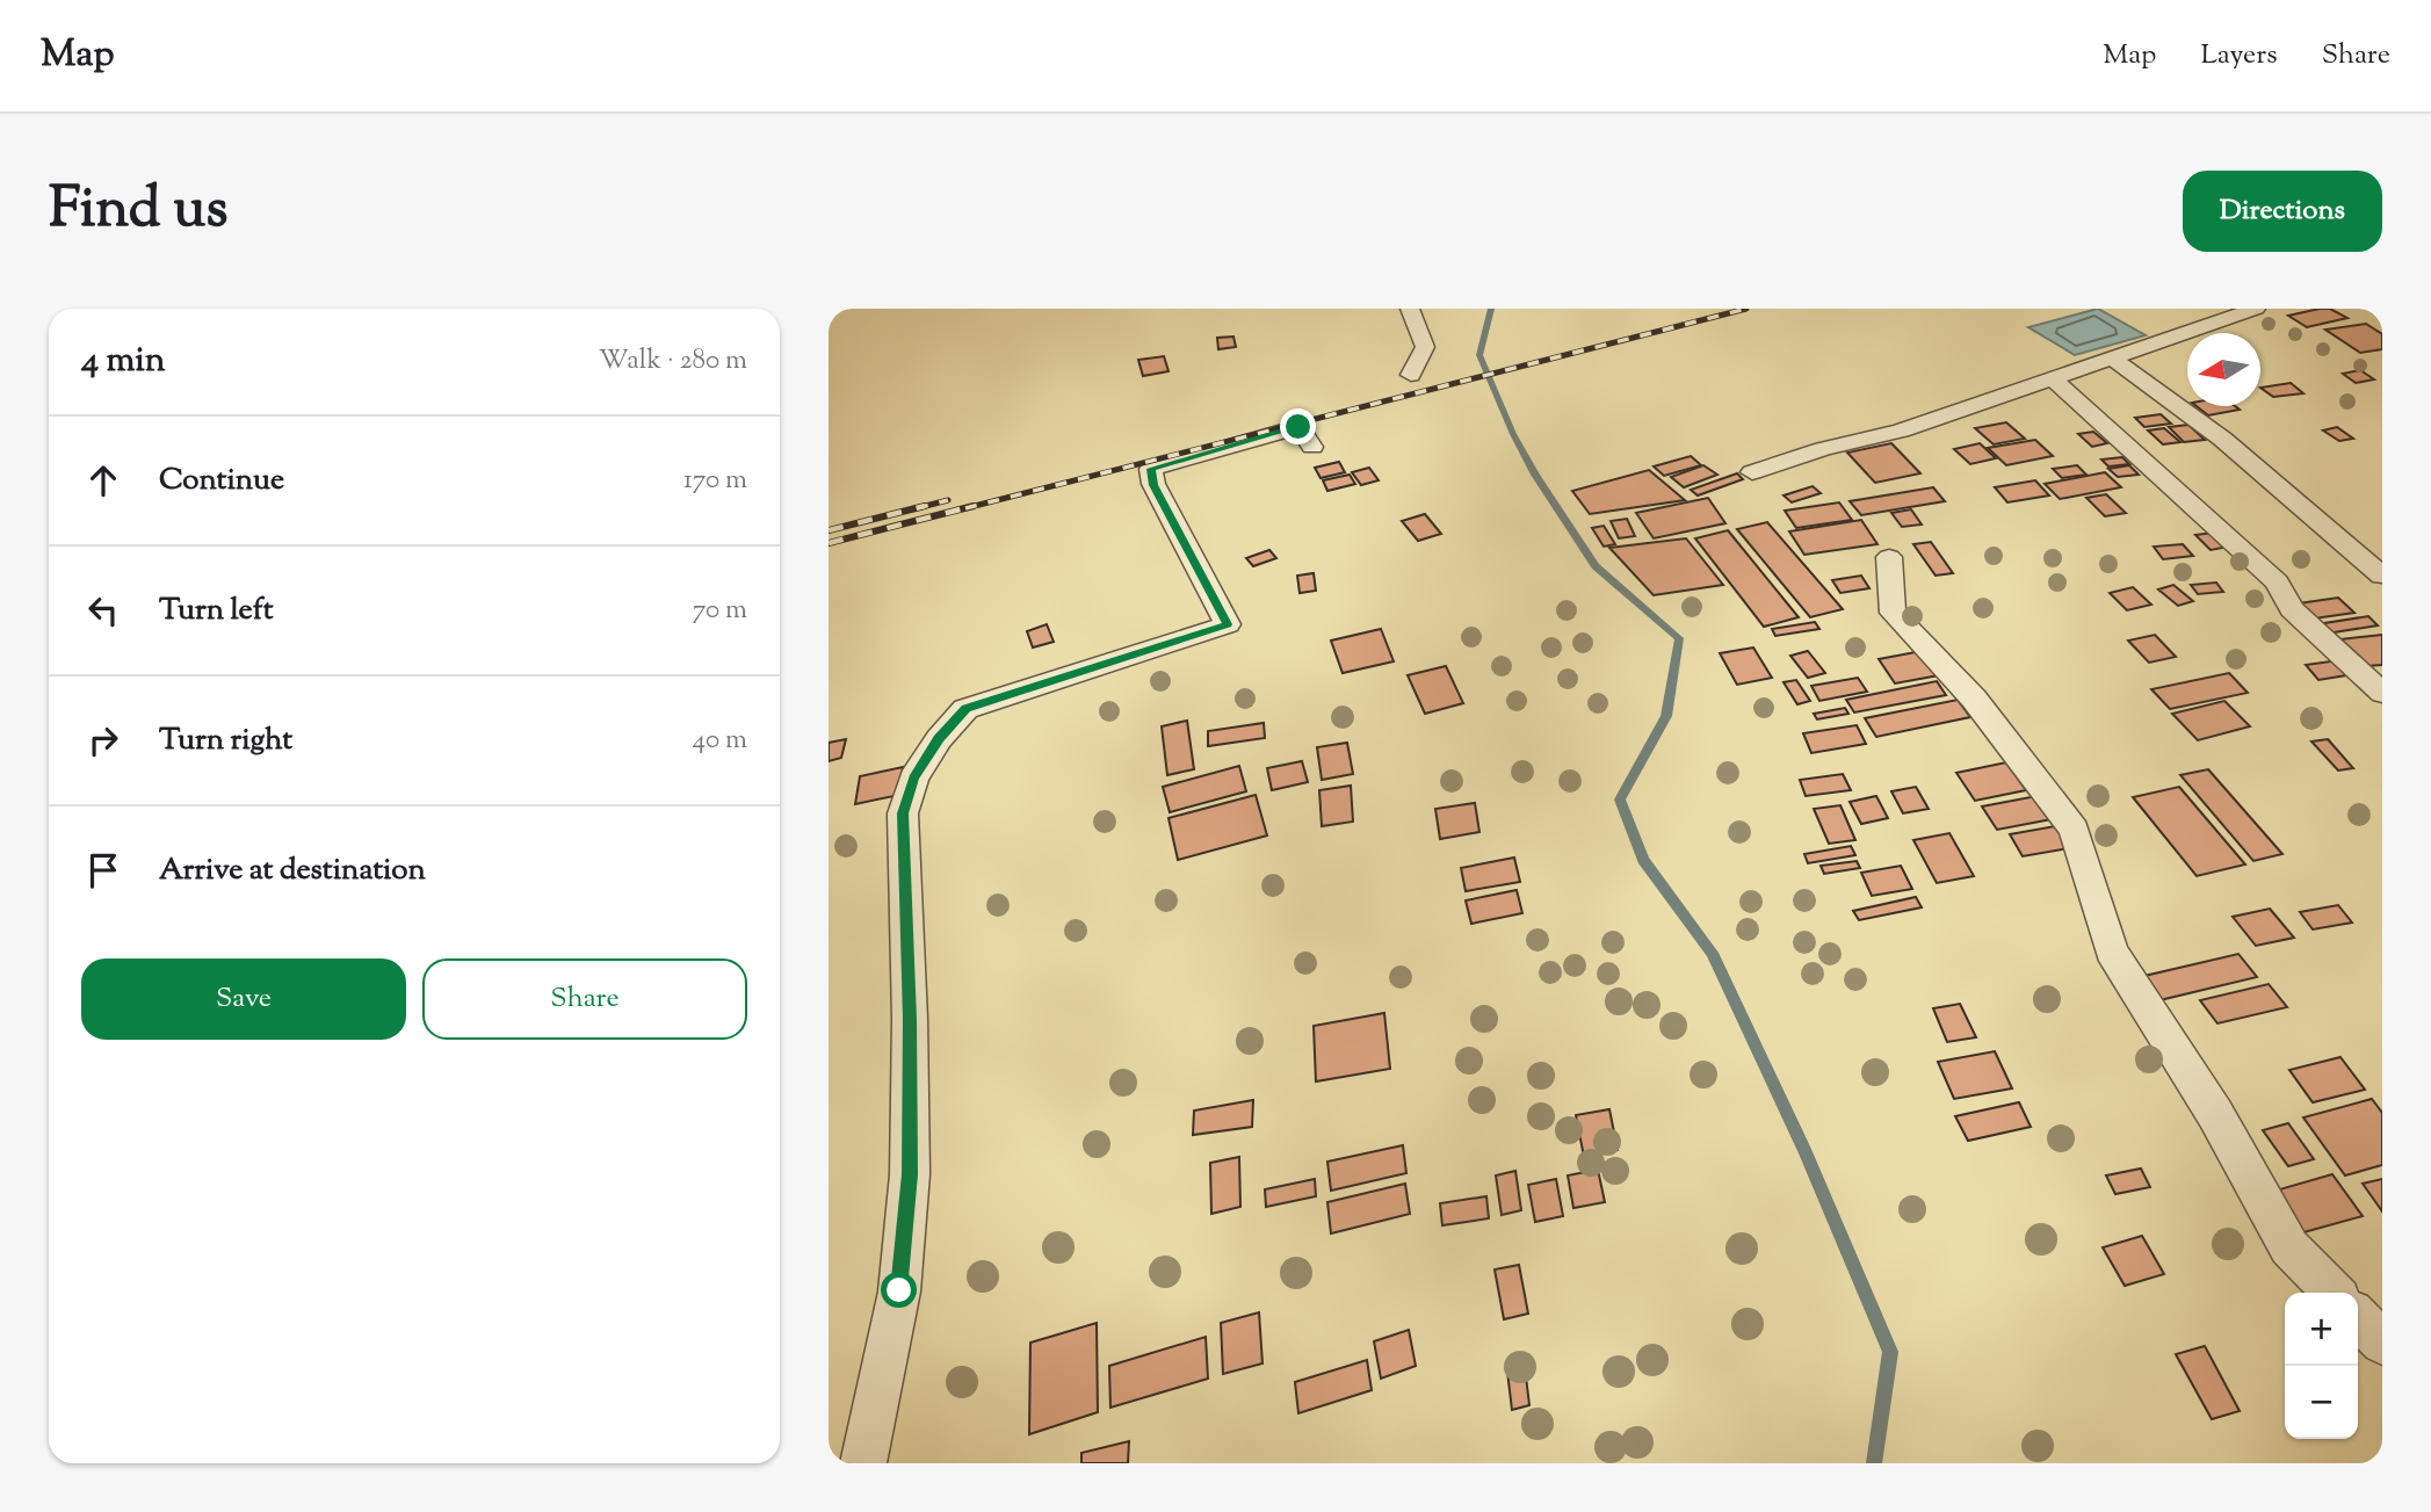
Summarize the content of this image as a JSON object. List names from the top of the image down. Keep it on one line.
{"north":"left","page":{"header":"Map","nav":["Map","Layers","Share"],"title":"Find us","buttons":["Directions",["Save","Share"]],"heading":["4 min","Walk · 280 m"],"list":[["Continue","170 m"],["Turn left","70 m"],["Turn right","40 m"],"Arrive at destination"],"map_buttons":["+","−"]}}
